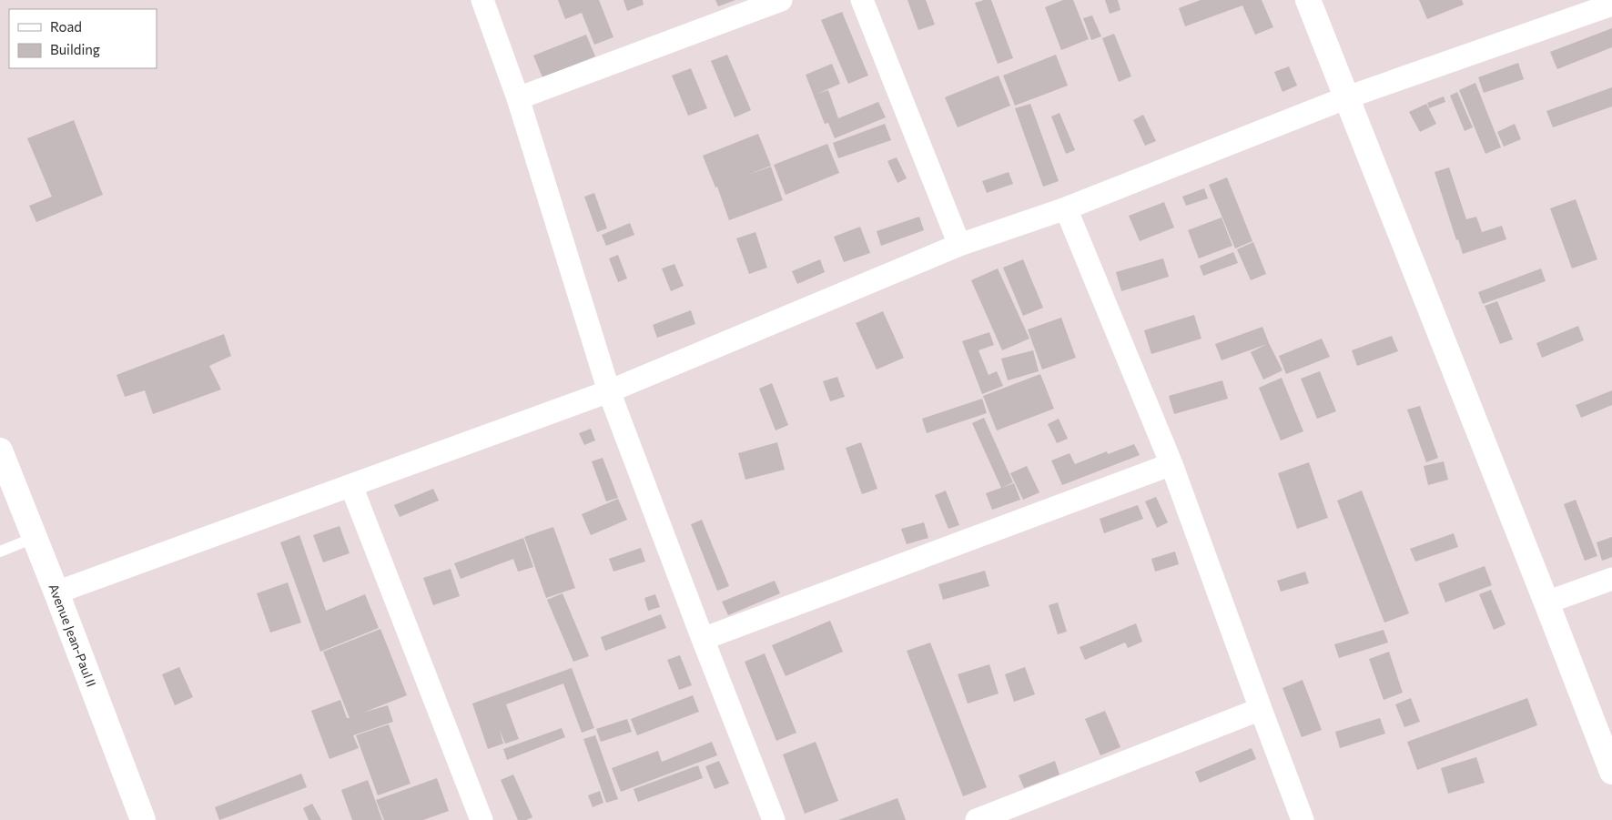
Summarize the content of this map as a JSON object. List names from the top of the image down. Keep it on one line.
{"streets":{"street":["Avenue Jean-Paul II"]},"legend":["Road","Building"]}
